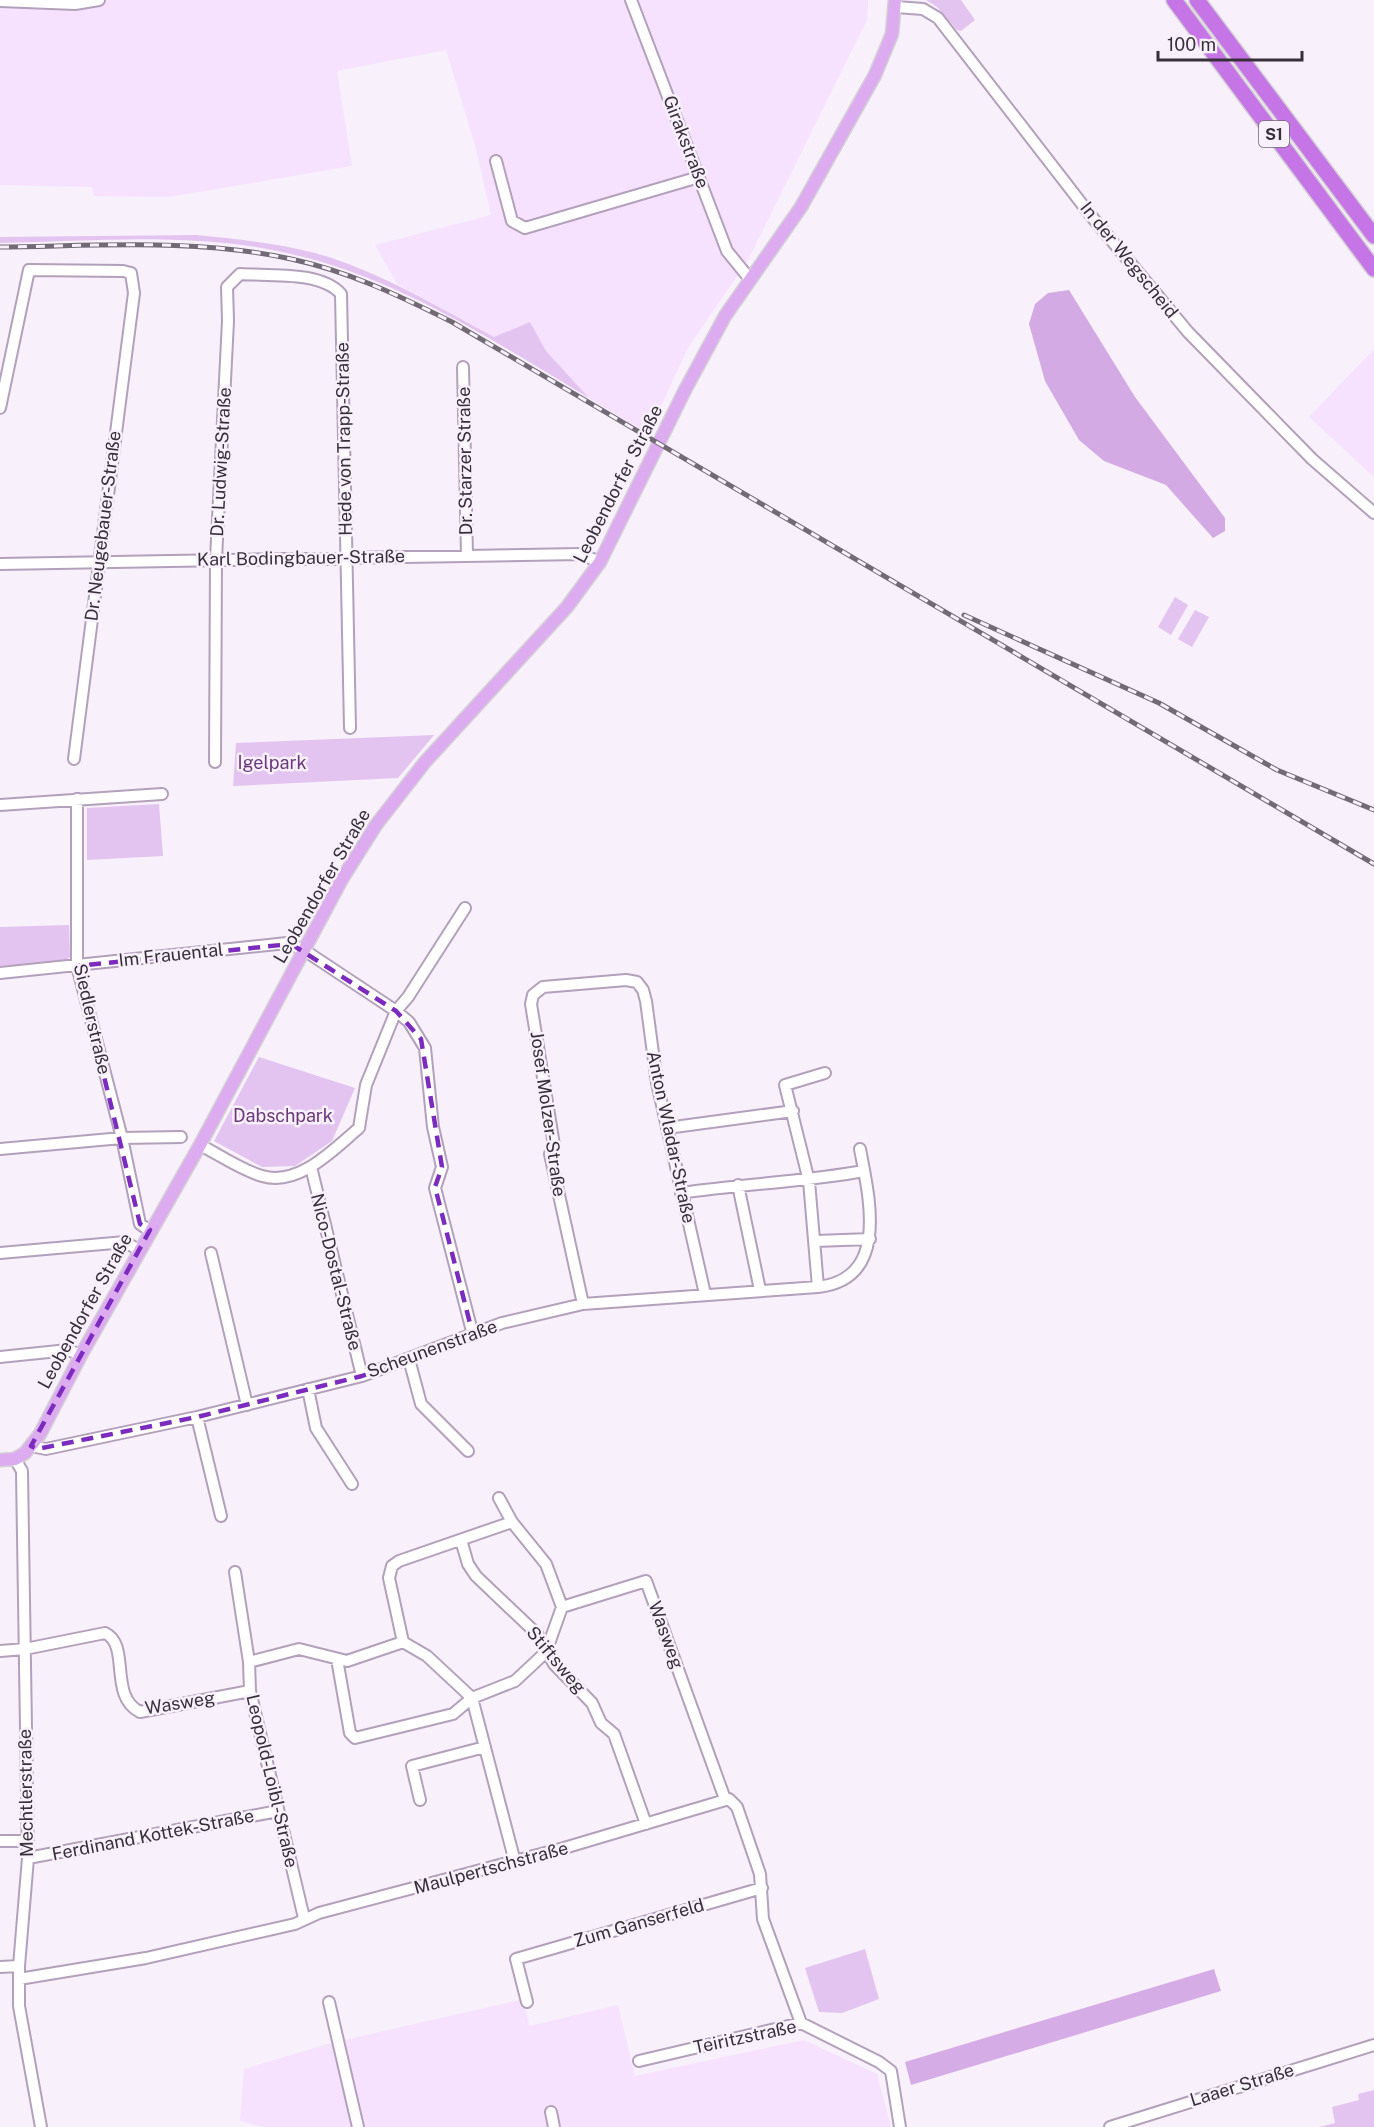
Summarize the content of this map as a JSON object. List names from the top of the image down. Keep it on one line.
{"streets":{"highway":["S1"],"main road":["Leobendorfer Straße"],"street":["Girakstraße","In der Wegscheid","Hede von Trapp-Straße","Dr. Starzer Straße","Dr. Ludwig-Straße","Dr. Neugebauer-Straße","Karl Bodingbauer-Straße","Im Frauental","Siedlerstraße","Josef Molzer-Straße","Anton Wladar-Straße","Nico-Dostal-Straße","Scheunenstraße","Wasweg","Stiftsweg","Leopold-Loibl-Straße","Mechtlerstraße","Ferdinand Kottek-Straße","Maulpertschstraße","Zum Ganserfeld","Teiritzstraße","Laaer Straße"]},"crossings":[["Girakstraße","Leobendorfer Straße"],["In der Wegscheid","Leobendorfer Straße"],["Hede von Trapp-Straße","Dr. Ludwig-Straße"],["Hede von Trapp-Straße","Karl Bodingbauer-Straße"],["Dr. Starzer Straße","Karl Bodingbauer-Straße"],["Dr. Ludwig-Straße","Karl Bodingbauer-Straße"],["Leobendorfer Straße","Karl Bodingbauer-Straße"],["Leobendorfer Straße","Im Frauental"],["Leobendorfer Straße","Siedlerstraße"],["Leobendorfer Straße","Scheunenstraße"],["Leobendorfer Straße","Mechtlerstraße"],["Dr. Neugebauer-Straße","Karl Bodingbauer-Straße"],["Im Frauental","Siedlerstraße"],["Josef Molzer-Straße","Anton Wladar-Straße"],["Josef Molzer-Straße","Scheunenstraße"],["Anton Wladar-Straße","Scheunenstraße"],["Nico-Dostal-Straße","Scheunenstraße"],["Wasweg","Leopold-Loibl-Straße"],["Wasweg","Mechtlerstraße"],["Wasweg","Maulpertschstraße"],["Stiftsweg","Maulpertschstraße"],["Leopold-Loibl-Straße","Ferdinand Kottek-Straße"],["Leopold-Loibl-Straße","Maulpertschstraße"],["Mechtlerstraße","Ferdinand Kottek-Straße"],["Mechtlerstraße","Maulpertschstraße"]],"parks":["Igelpark","Dabschpark"],"scale_bar":"100 m"}
